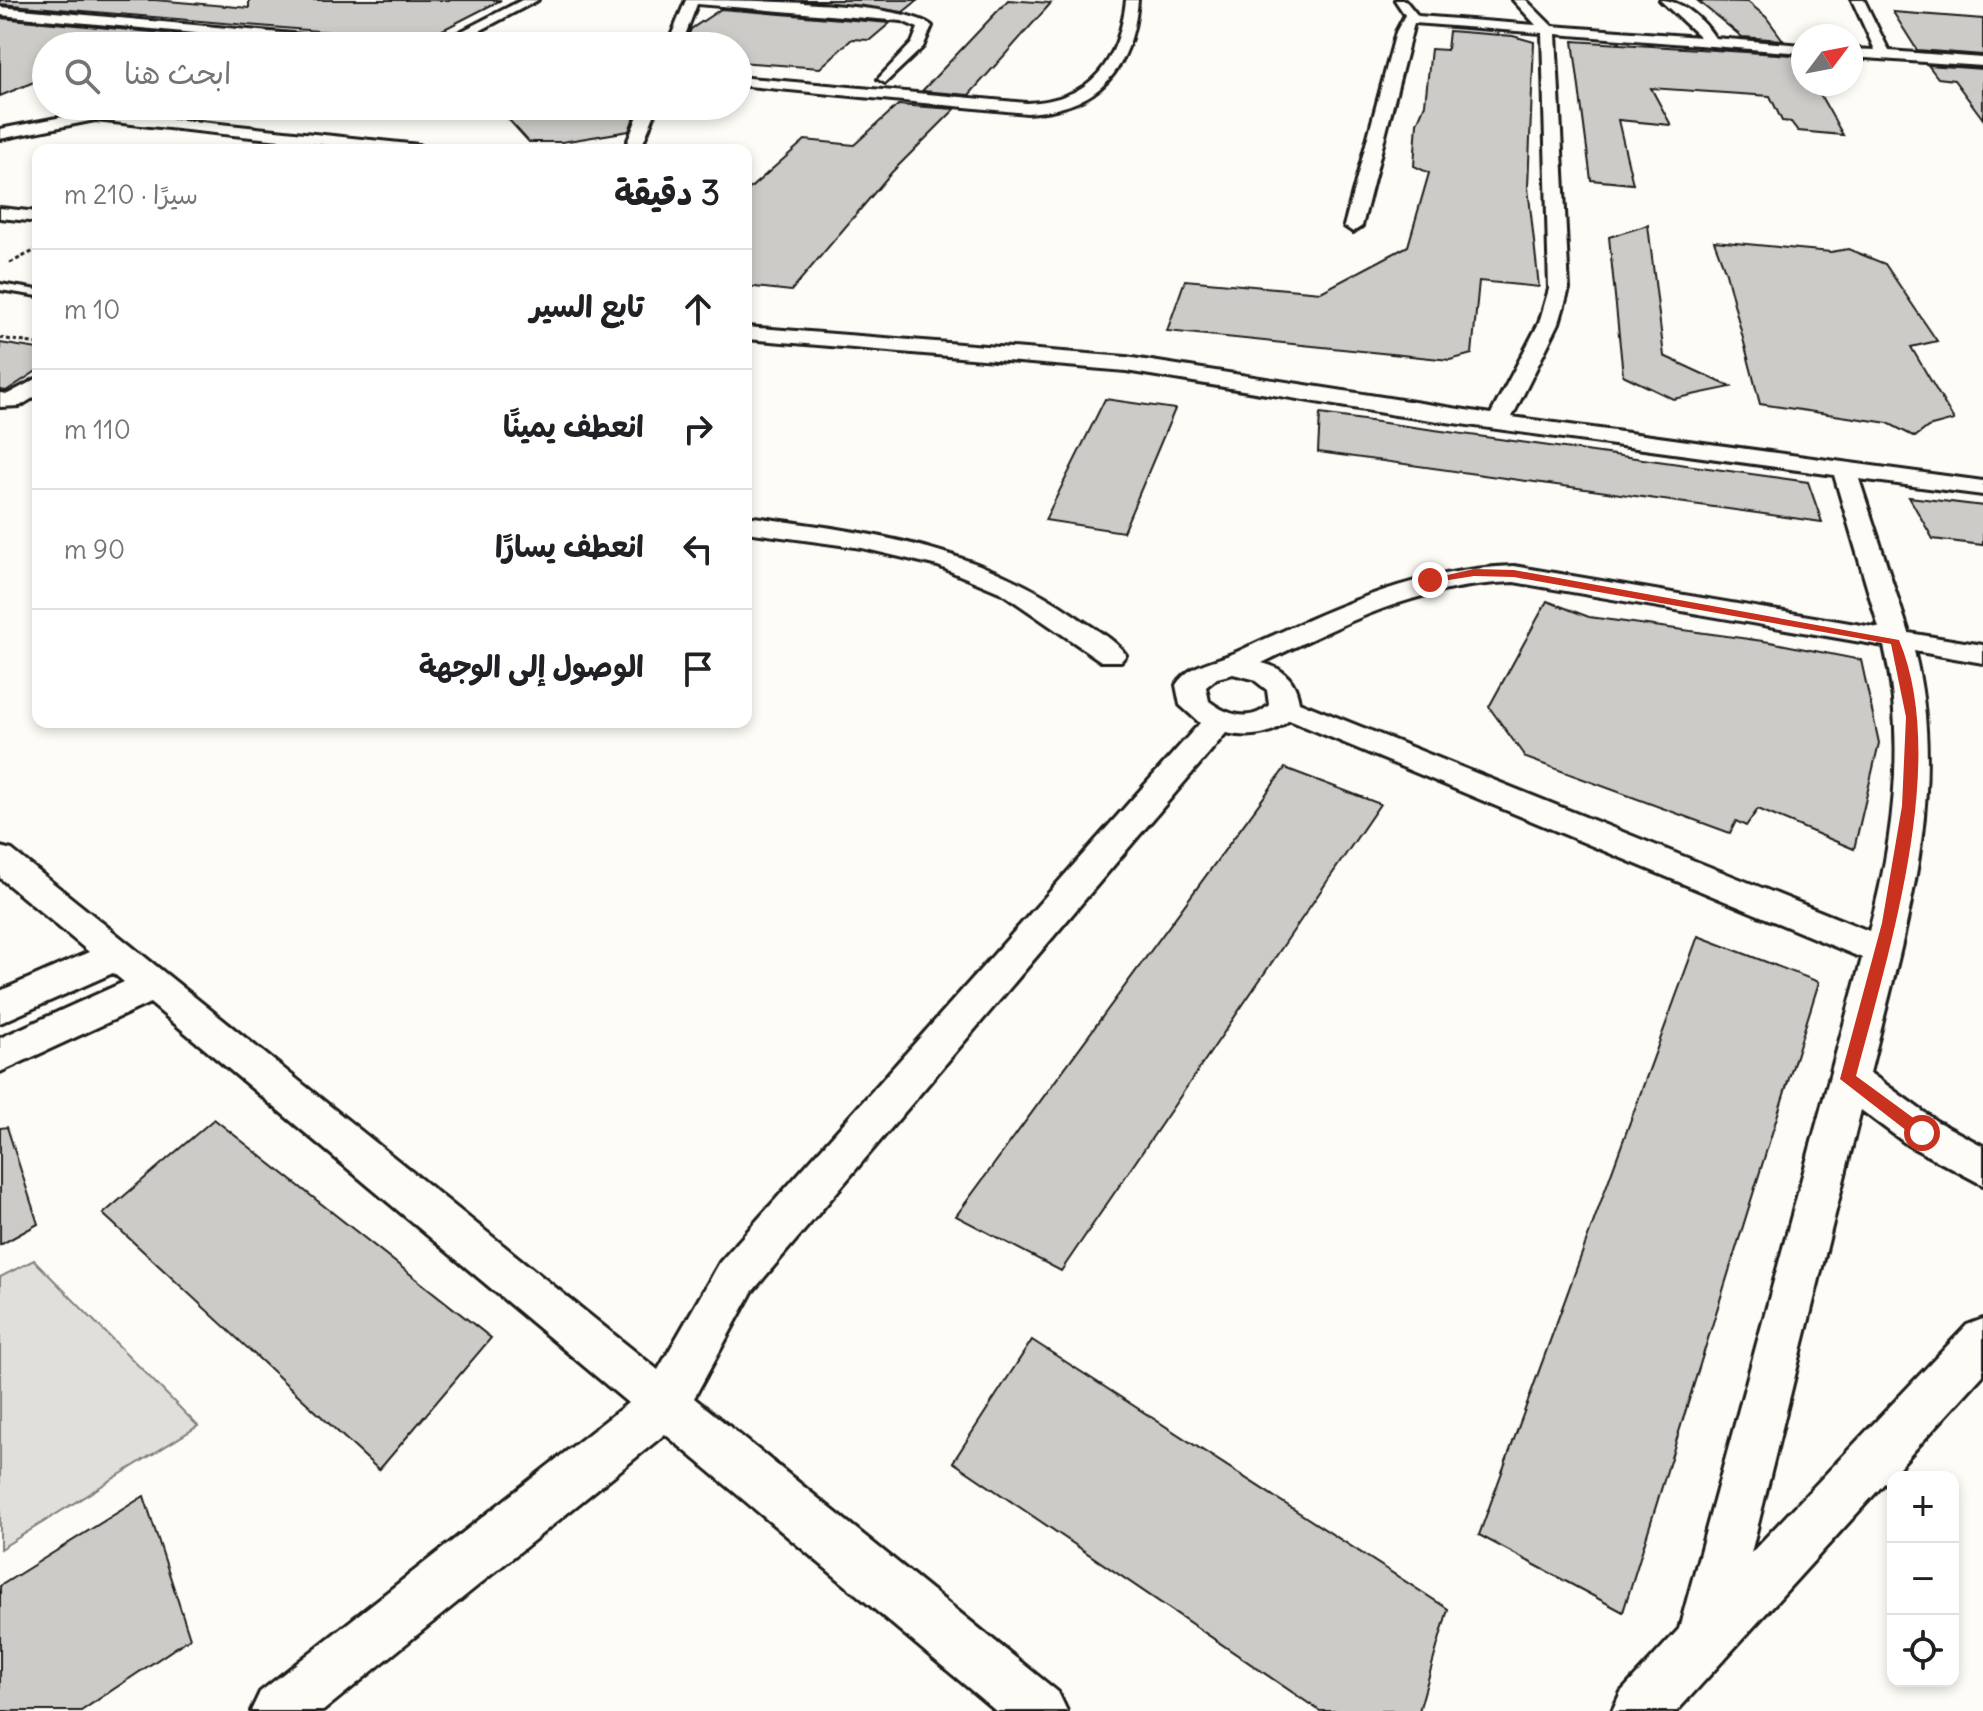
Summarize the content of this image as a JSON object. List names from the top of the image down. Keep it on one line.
{"north":"top right","page":{"search":"ابحث هنا","heading":["3 دقيقة","سيرًا · 210 m"],"list":[["تابع السير","10 m"],["انعطف يمينًا","110 m"],["انعطف يسارًا","90 m"],"الوصول إلى الوجهة"],"map_buttons":["+","−"]}}
